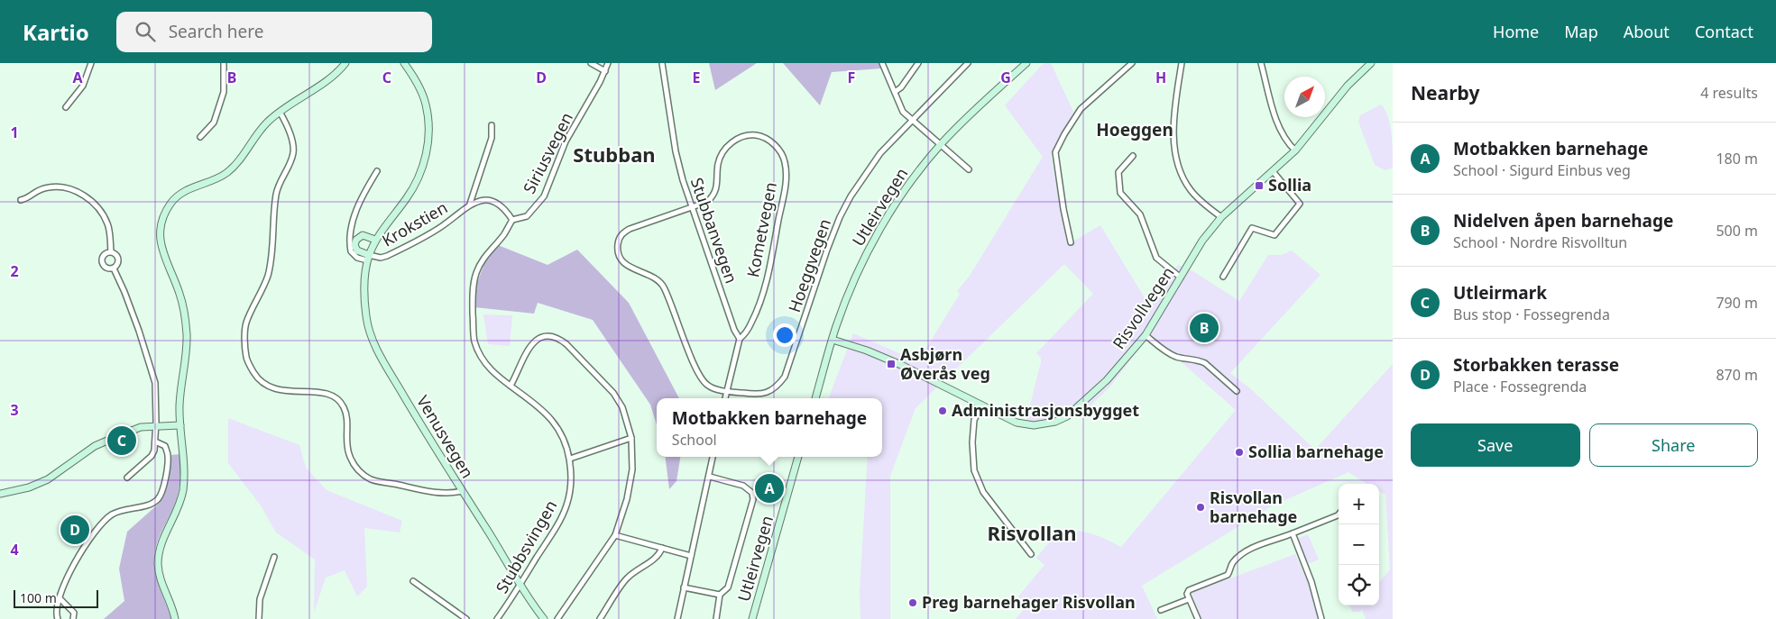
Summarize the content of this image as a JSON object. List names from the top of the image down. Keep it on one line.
{"streets":{"street":["Siriusvegen","Utleirvegen","Krokstien","Kometvegen","Stubbanvegen","Hoeggvegen","Risvollvegen","Venusvegen","Stubbsvingen"]},"crossings":[["Siriusvegen","Krokstien"],["Siriusvegen","Stubbsvingen"],["Utleirvegen","Risvollvegen"],["Krokstien","Venusvegen"],["Krokstien","Stubbsvingen"],["Kometvegen","Stubbanvegen"],["Kometvegen","Hoeggvegen"],["Stubbanvegen","Hoeggvegen"],["Venusvegen","Stubbsvingen"]],"districts":["Hoeggen","Stubban","Risvollan"],"places":{"transit":["Sollia","Asbjørn Øverås veg"],"other":["Administrasjonsbygget","Sollia barnehage","Risvollan barnehage","Preg barnehager Risvollan"]},"scale_bar":"100 m","north":"top right","page":{"header":"Kartio","search":"Search here","nav":["Home","Map","About","Contact"],"heading":["Nearby","4 results"],"list":[{"mark":"A","name":"Motbakken barnehage","note":"School · Sigurd Einbus veg","value":"180 m"},{"mark":"B","name":"Nidelven åpen barnehage","note":"School · Nordre Risvolltun","value":"500 m"},{"mark":"C","name":"Utleirmark","note":"Bus stop · Fossegrenda","value":"790 m"},{"mark":"D","name":"Storbakken terasse","note":"Place · Fossegrenda","value":"870 m"}],"pins":["B","C","A","D"],"popup":["Motbakken barnehage","School"],"buttons":["Save","Share"],"map_buttons":["+","−"],"scale":"100 m"},"grid":{"columns":["A","B","C","D","E","F","G","H"],"rows":["1","2","3","4"]}}
